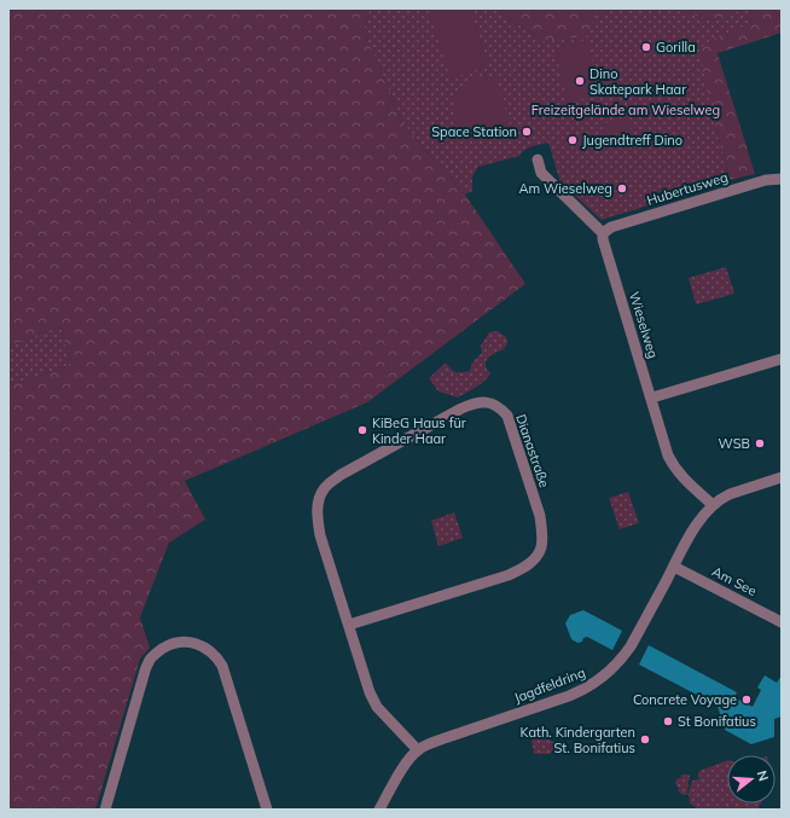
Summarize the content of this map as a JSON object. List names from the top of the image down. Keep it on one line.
{"streets":{"street":["Hubertusweg","Wieselweg","Dianastraße","Am See","Jagdfeldring"]},"crossings":[["Hubertusweg","Wieselweg"],["Wieselweg","Jagdfeldring"],["Dianastraße","Jagdfeldring"],["Am See","Jagdfeldring"]],"parks":["Freizeitgelände am Wieselweg"],"places":["Gorilla","Dino Skatepark Haar","Space Station","Jugendtreff Dino","Am Wieselweg","KiBeG Haus für Kinder Haar","WSB","Concrete Voyage","St Bonifatius","Kath. Kindergarten St. Bonifatius"],"north":"right"}
